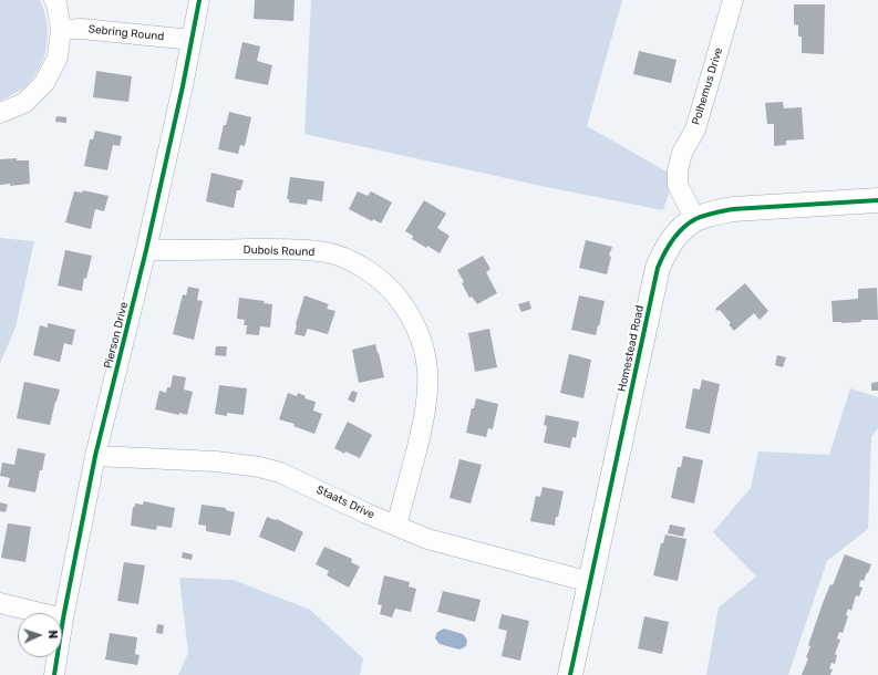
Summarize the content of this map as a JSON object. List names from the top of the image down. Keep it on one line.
{"streets":{"street":["Sebring Round","Polhemus Drive","Dubois Round","Pierson Drive","Homestead Road","Staats Drive"]},"crossings":[["Sebring Round","Pierson Drive"],["Polhemus Drive","Homestead Road"],["Dubois Round","Pierson Drive"],["Dubois Round","Staats Drive"],["Pierson Drive","Staats Drive"],["Homestead Road","Staats Drive"]],"north":"right"}
